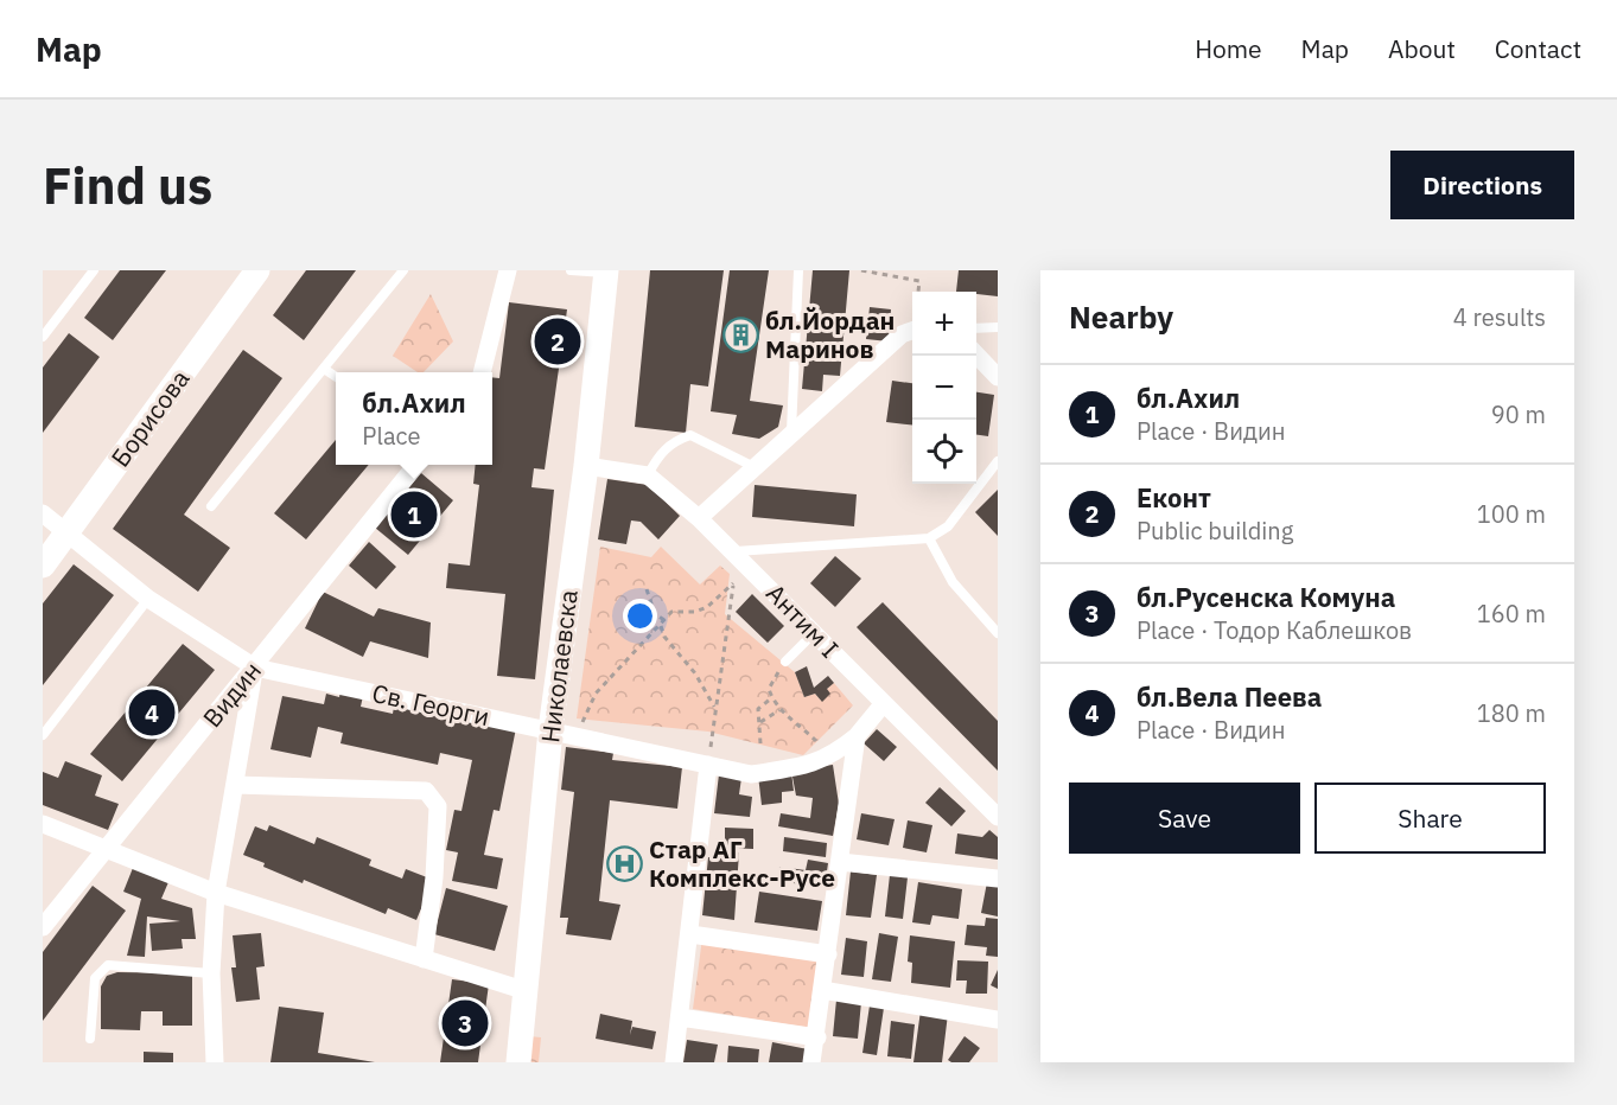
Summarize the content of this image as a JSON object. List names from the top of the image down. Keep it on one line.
{"streets":{"main road":["Борисова","Николаевска"],"street":["Антим I","Видин","Св. Георги"]},"crossings":[["Борисова","Св. Георги"],["Антим I","Св. Георги"],["Николаевска","Св. Георги"],["Видин","Св. Георги"]],"places":{"building":["бл.Йордан Маринов"],"hospital":["Стар АГ Комплекс-Русе"]},"page":{"header":"Map","nav":["Home","Map","About","Contact"],"buttons":["Directions",["Save","Share"]],"title":"Find us","heading":["Nearby","4 results"],"map_buttons":["+","−"],"pins":["2","1","4","3"],"list":[{"mark":"1","name":"бл.Ахил","note":"Place · Видин","value":"90 m"},{"mark":"2","name":"Еконт","note":"Public building","value":"100 m"},{"mark":"3","name":"бл.Русенска Комуна","note":"Place · Тодор Каблешков","value":"160 m"},{"mark":"4","name":"бл.Вела Пеева","note":"Place · Видин","value":"180 m"}],"popup":["бл.Ахил","Place"]}}
